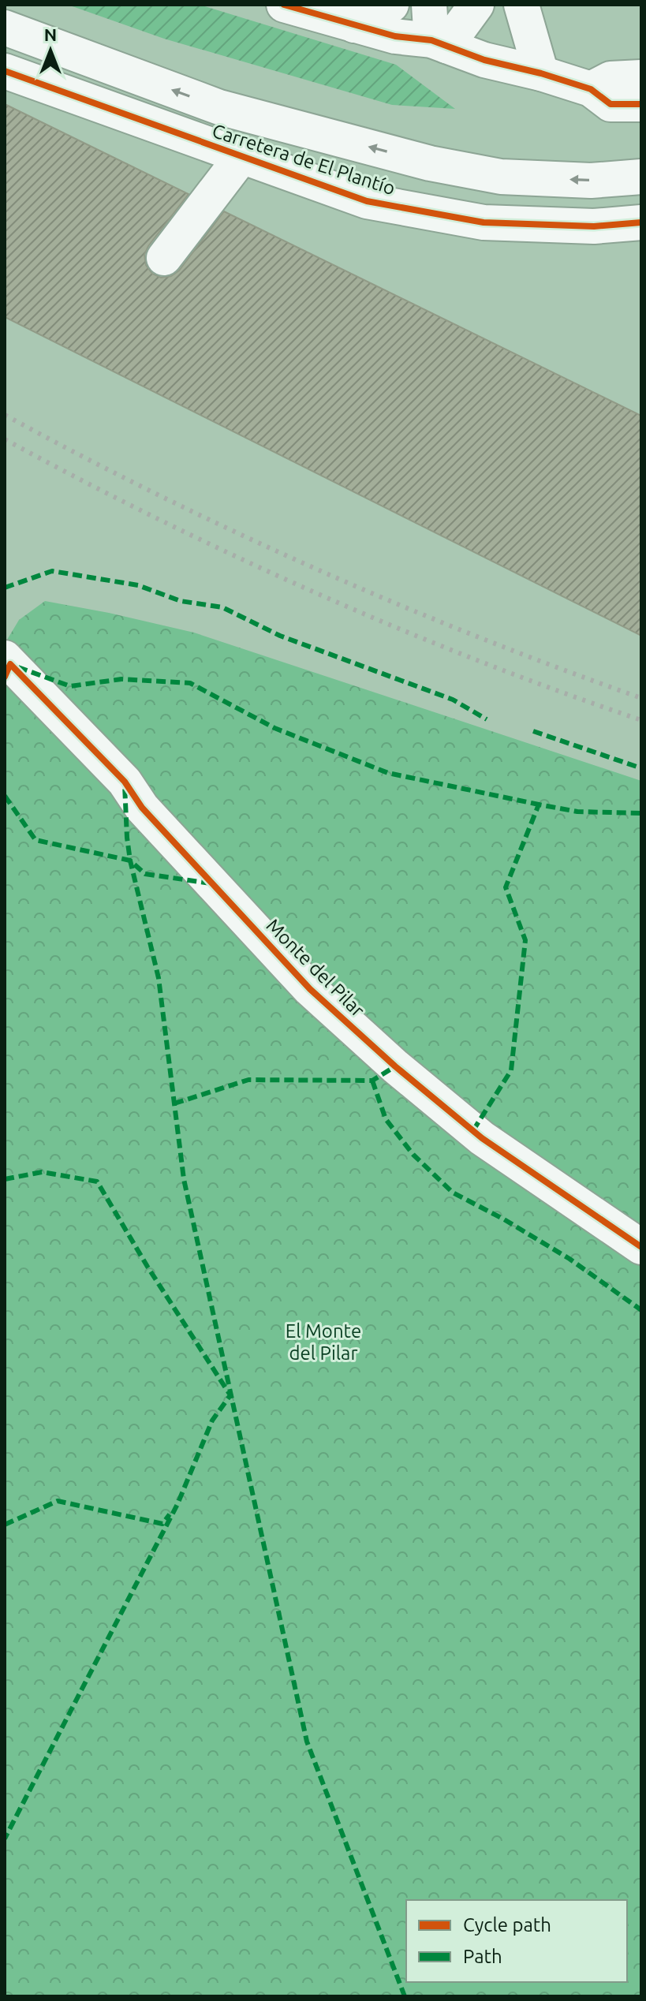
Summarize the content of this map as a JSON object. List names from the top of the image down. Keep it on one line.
{"streets":{"street":["Carretera de El Plantío","Monte del Pilar"]},"parks":["El Monte del Pilar"],"legend":["Cycle path","Path"],"north":"top"}
